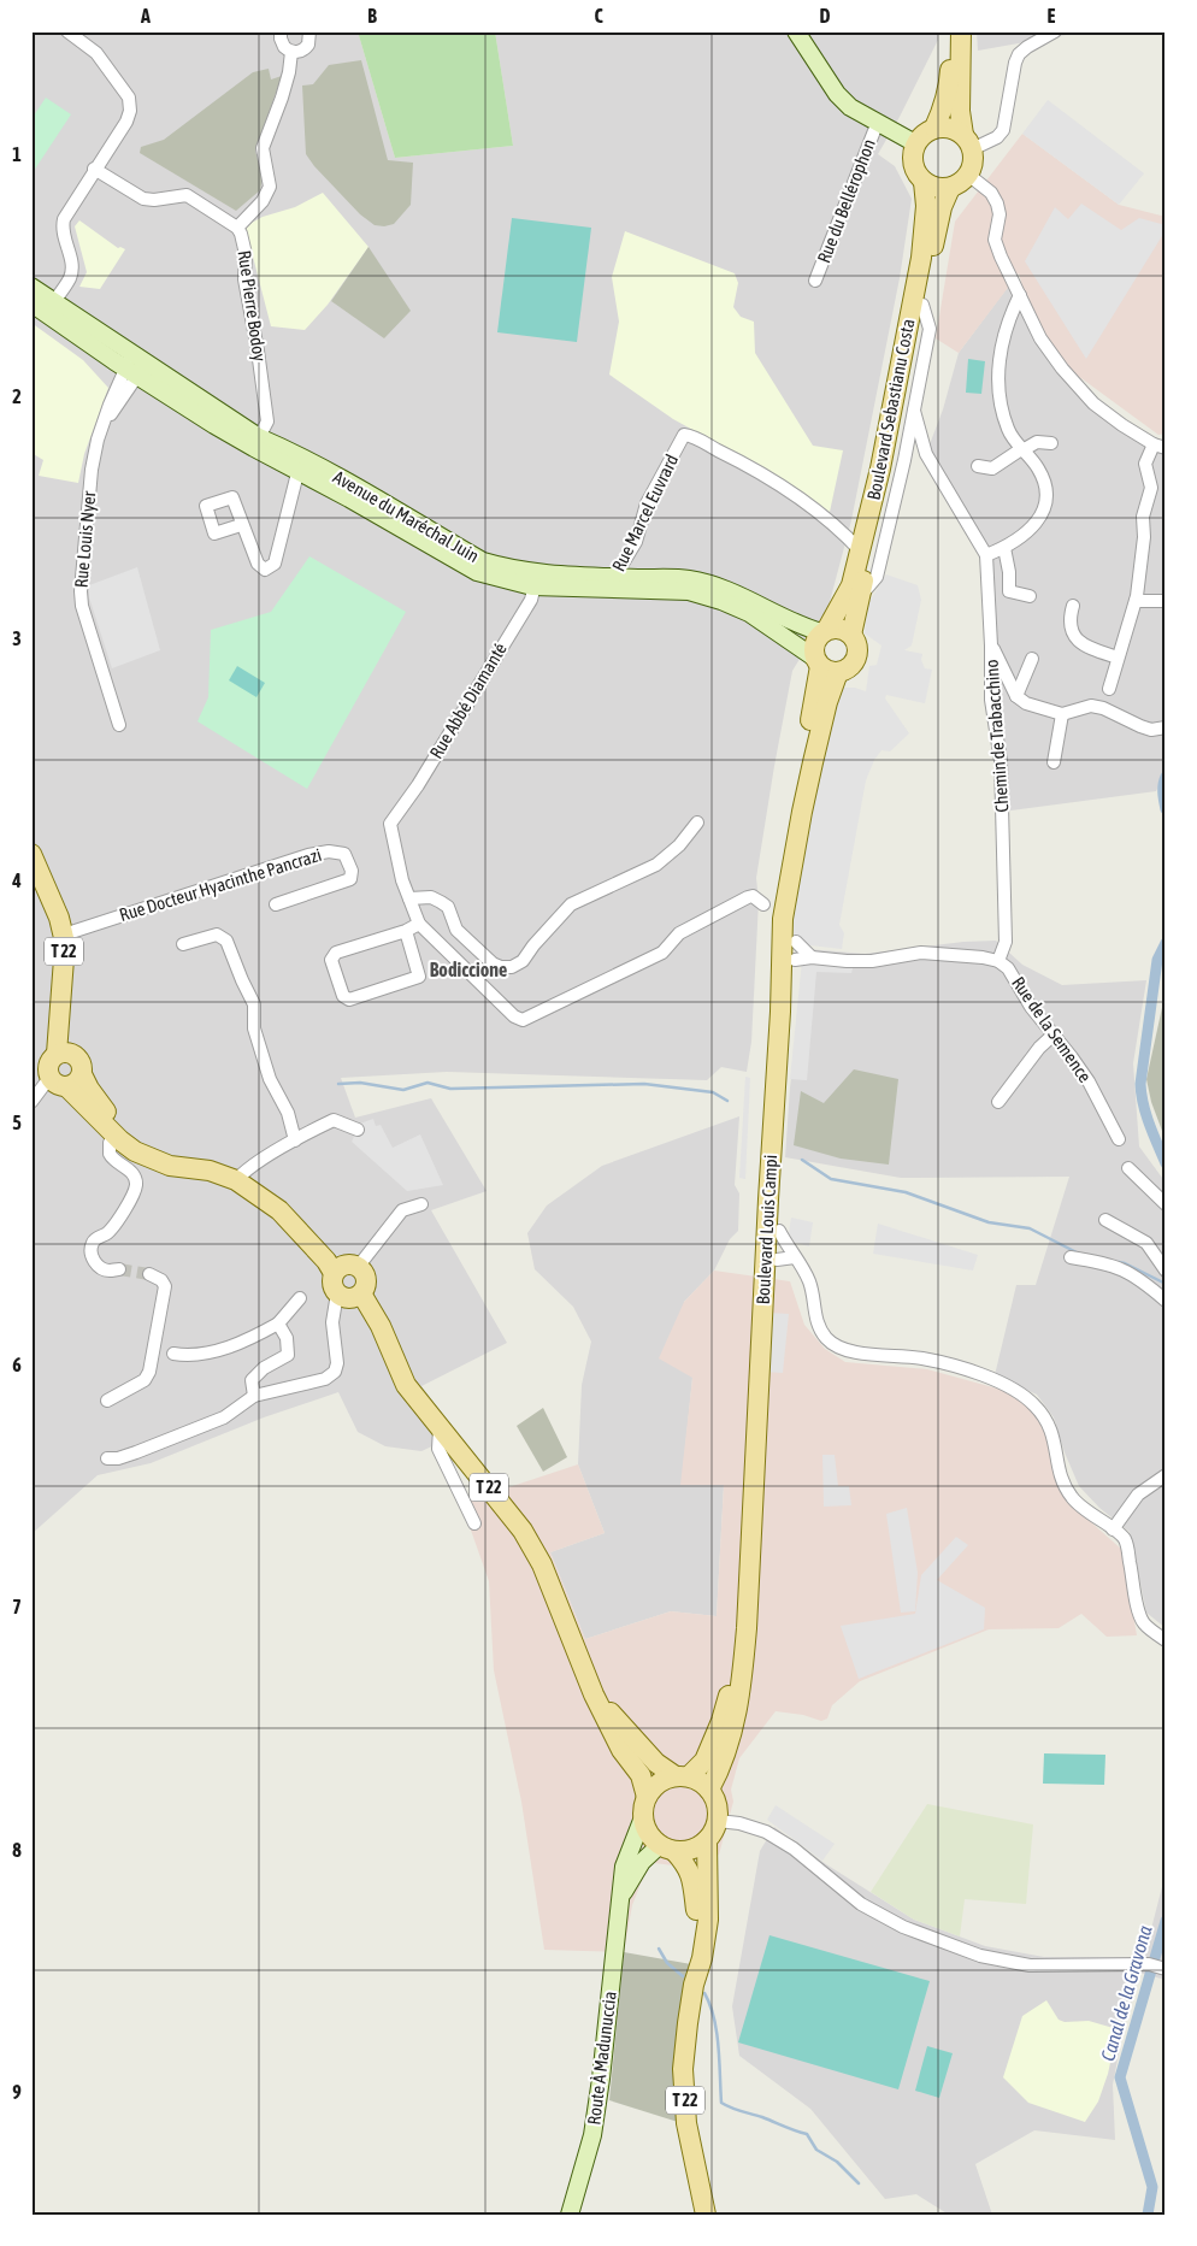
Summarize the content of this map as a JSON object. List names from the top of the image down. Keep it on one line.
{"streets":{"main road":["Boulevard Sebastianu Costa","Avenue du Maréchal Juin","T 22","Boulevard Louis Campi","Route À Madunuccia"],"street":["Rue du Bellérophon","Rue Pierre Bodoy","Rue Marcel Euvrard","Rue Louis Nyer","Rue Abbé Diamanté","Chemin de Trabacchino","Rue Docteur Hyacinthe Pancrazi","Rue de la Semence"]},"crossings":[["Rue Pierre Bodoy","Avenue du Maréchal Juin"],["Boulevard Sebastianu Costa","Rue Marcel Euvrard"],["Boulevard Sebastianu Costa","Avenue du Maréchal Juin"],["Boulevard Sebastianu Costa","Boulevard Louis Campi"],["Rue Marcel Euvrard","Avenue du Maréchal Juin"],["Avenue du Maréchal Juin","Rue Louis Nyer"],["Avenue du Maréchal Juin","Rue Abbé Diamanté"],["Avenue du Maréchal Juin","Boulevard Louis Campi"],["Chemin de Trabacchino","Rue de la Semence"],["Rue Docteur Hyacinthe Pancrazi","T 22"],["T 22","Boulevard Louis Campi"],["T 22","Route À Madunuccia"],["Boulevard Louis Campi","Route À Madunuccia"]],"districts":["Bodiccione"],"water":["Canal de la Gravona"],"grid":{"columns":["A","B","C","D","E"],"rows":["1","2","3","4","5","6","7","8","9"]}}
